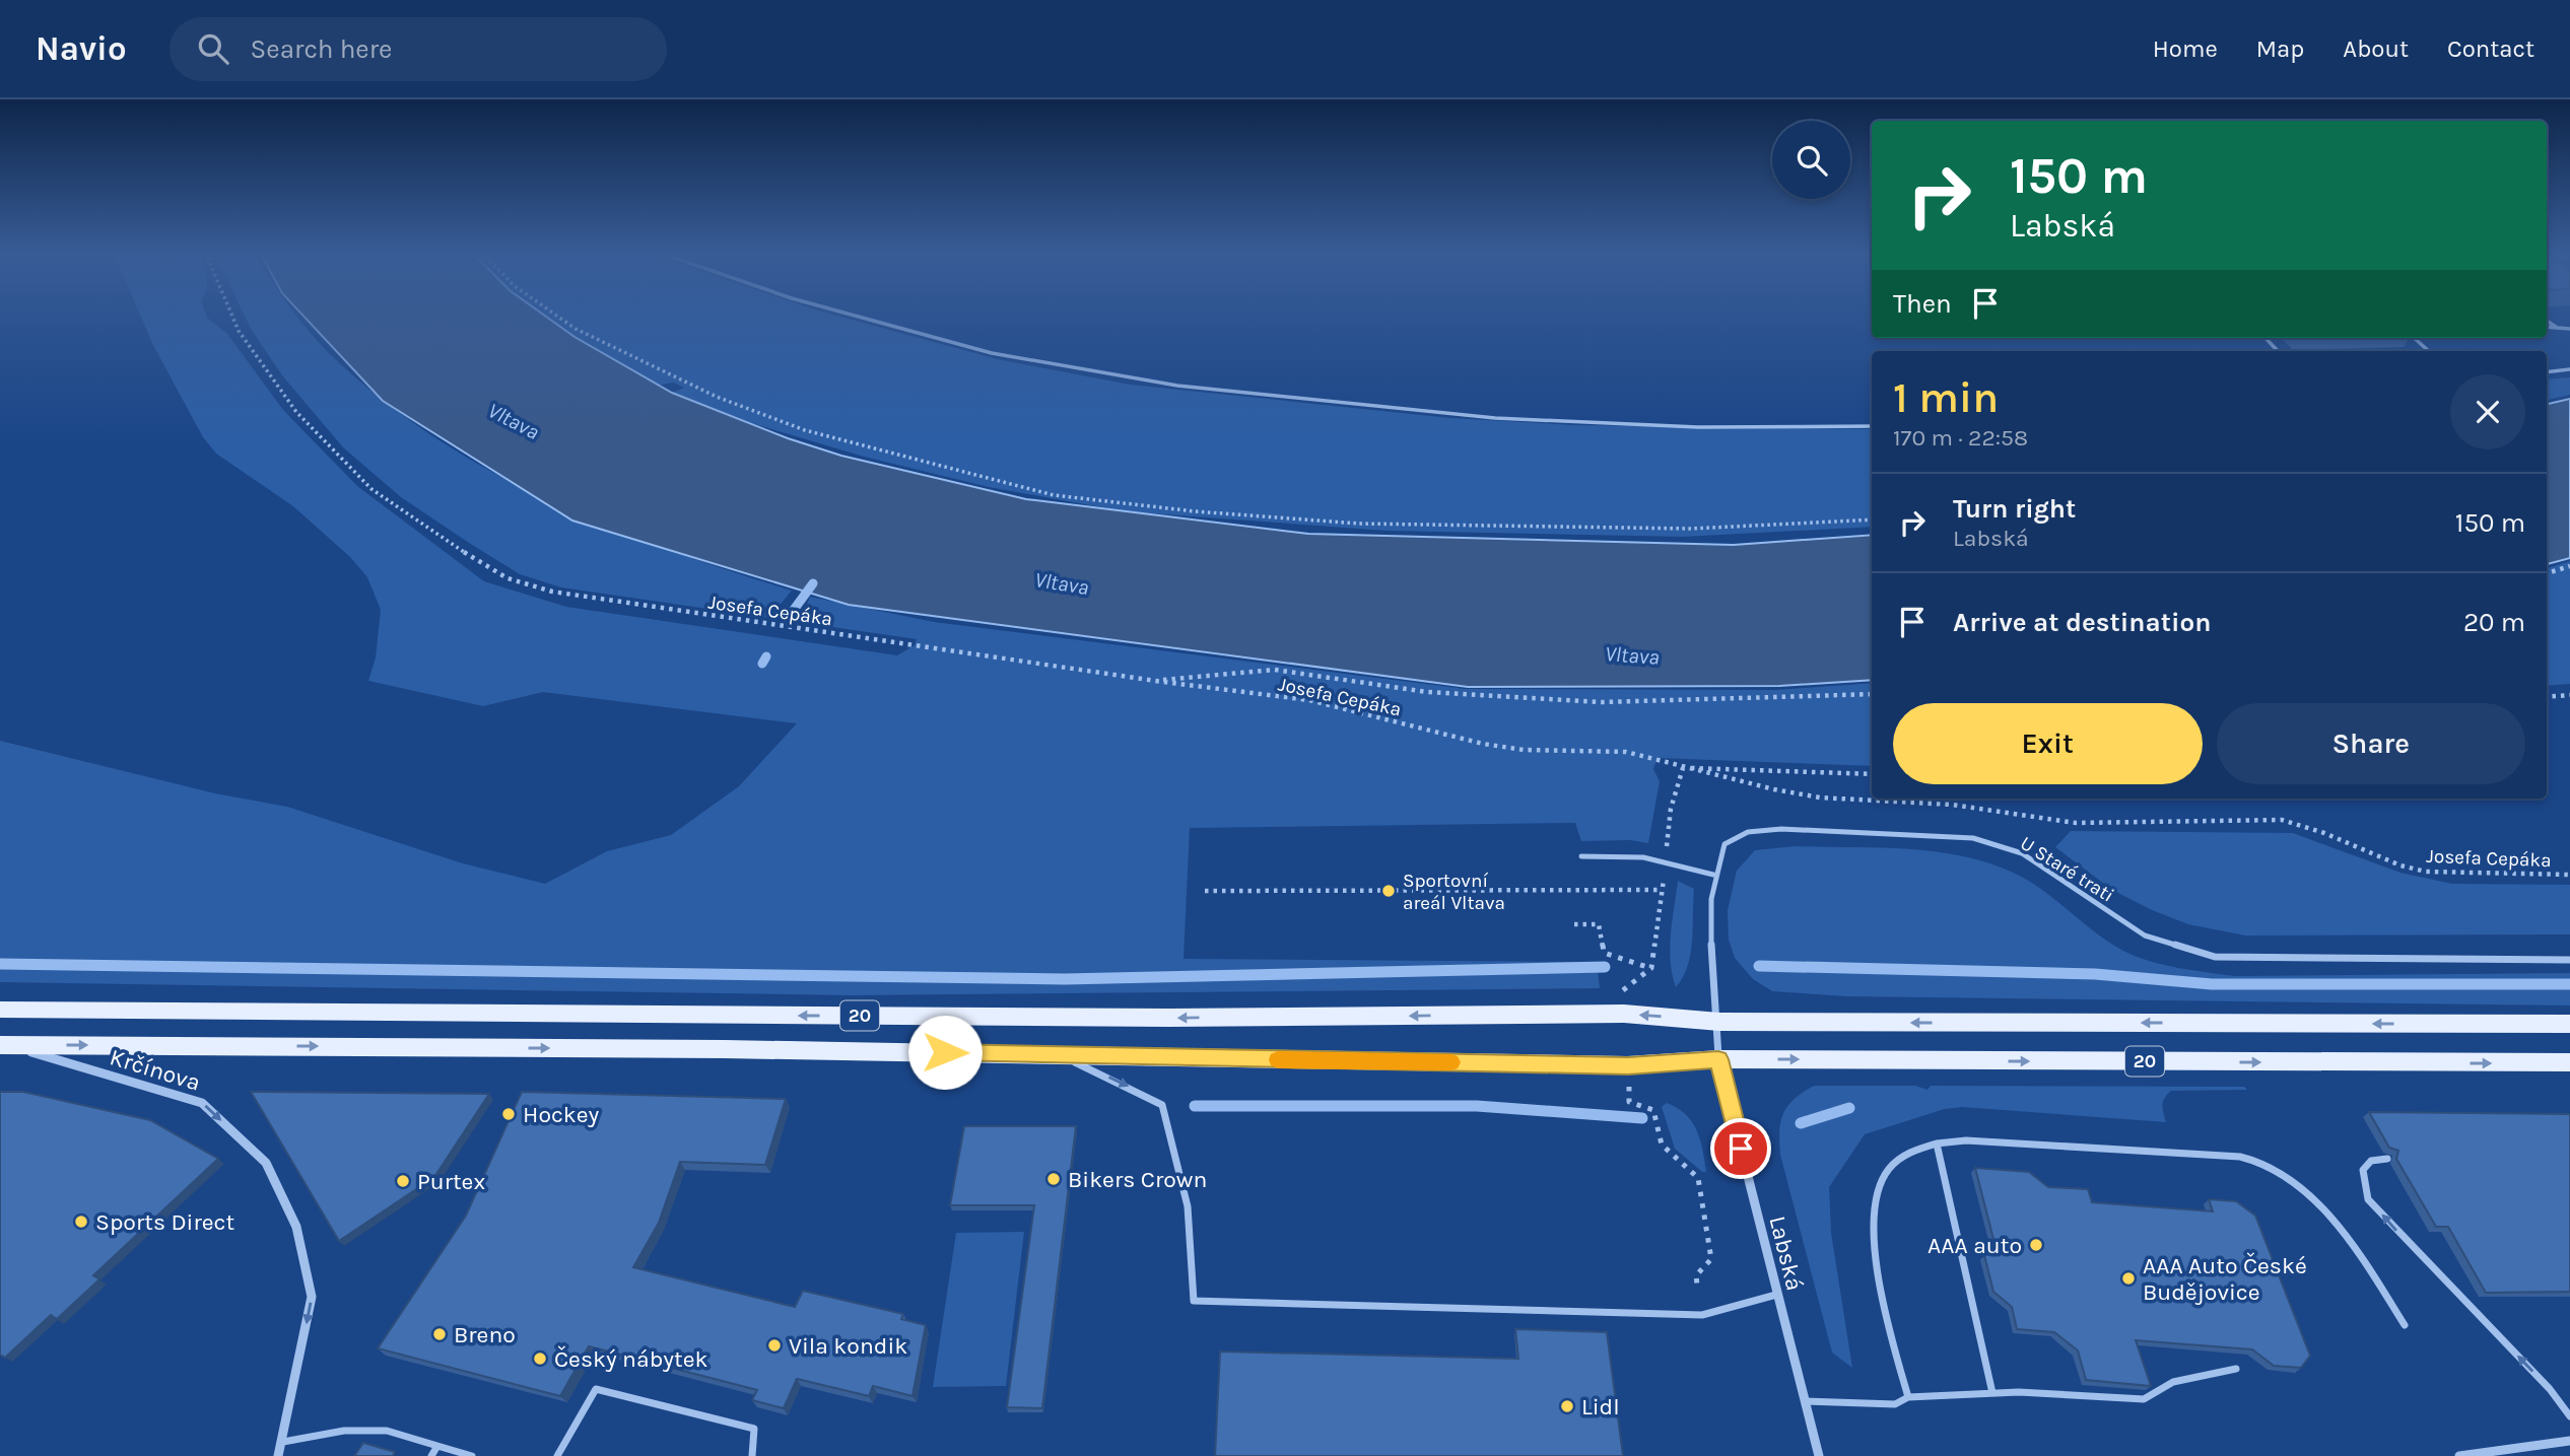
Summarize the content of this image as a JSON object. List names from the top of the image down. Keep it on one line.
{"streets":{"main road":["20"],"street":["Krčínova","Labská"],"lane":["U Staré trati"],"path":["Josefa Cepáka"]},"crossings":[["U Staré trati","20"],["U Staré trati","Labská"],["20","Krčínova"],["20","Labská"]],"one_way":["Krčínova"],"water":["Vltava"],"places":["Sportovní areál Vltava","Hockey","Bikers Crown","Purtex","Sports Direct","AAA auto","AAA Auto České Budějovice","Breno","Vila kondik","Český nábytek","Lidl"],"page":{"header":"Navio","search":"Search here","nav":["Home","Map","About","Contact"],"turn":["150 m","Labská"],"then":"Then","heading":["1 min","170 m · 22:58"],"list":[{"name":"Turn right","note":"Labská","value":"150 m"},{"name":"Arrive at destination","value":"20 m"}],"buttons":["Exit","Share"]}}
